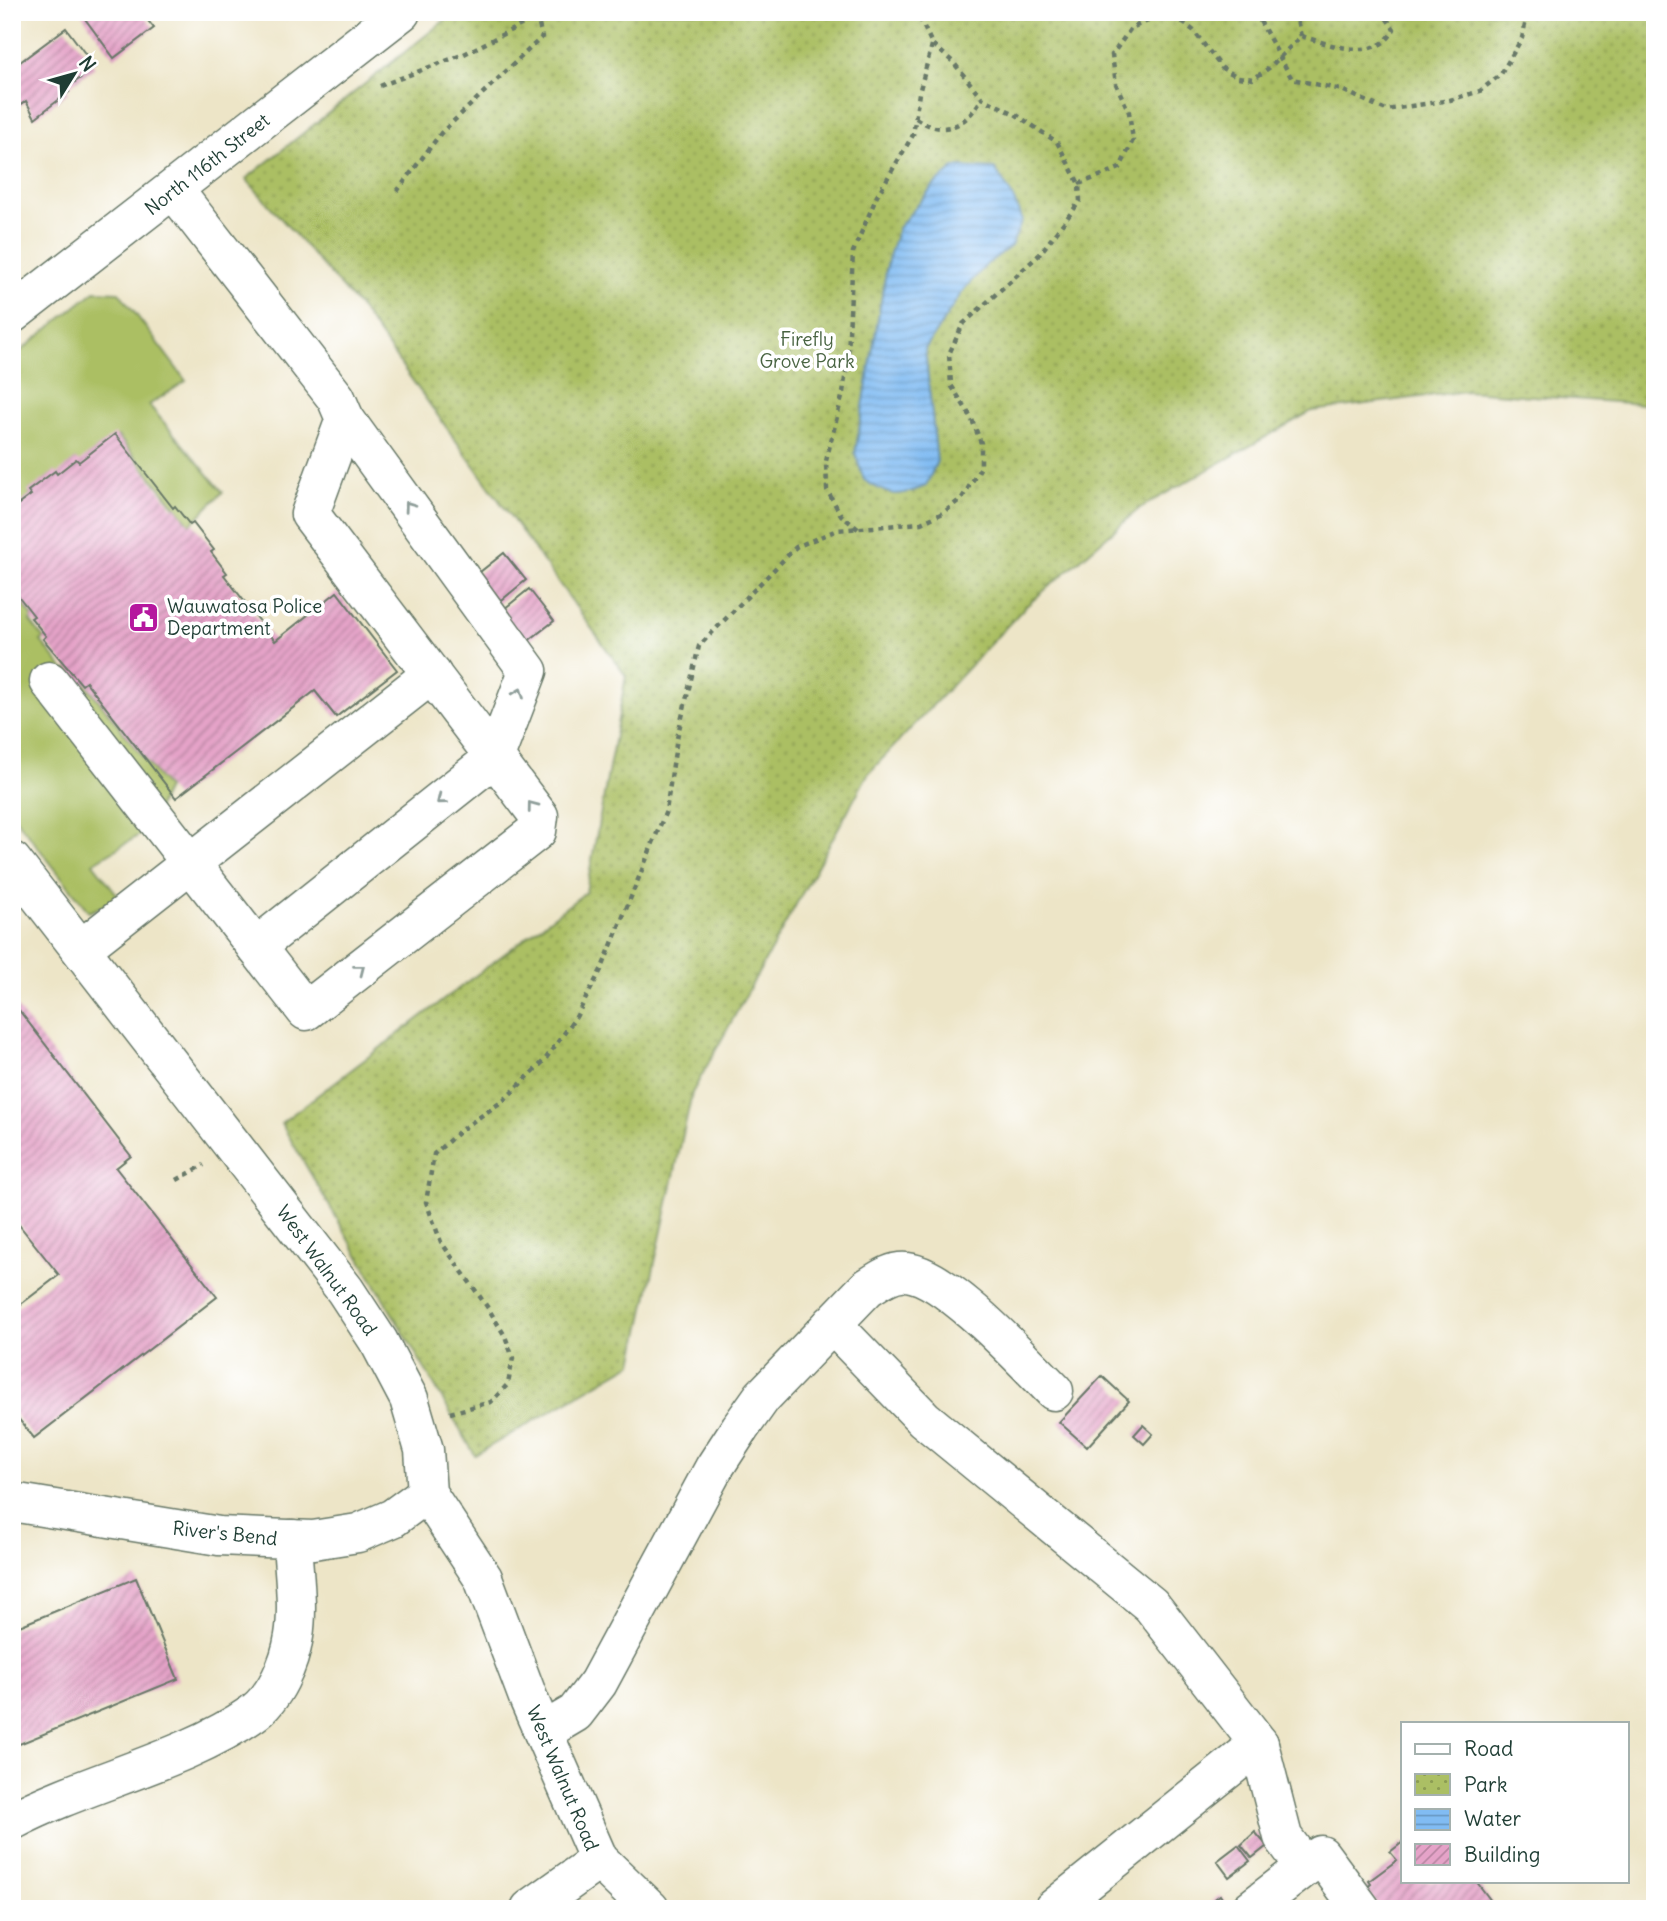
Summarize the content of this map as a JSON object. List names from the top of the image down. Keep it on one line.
{"streets":{"street":["North 116th Street","West Walnut Road","River's Bend"]},"crossings":[["West Walnut Road","River's Bend"]],"parks":["Firefly Grove Park"],"places":{"public building":["Wauwatosa Police Department"]},"legend":["Road","Park","Water","Building"],"north":"top right"}
